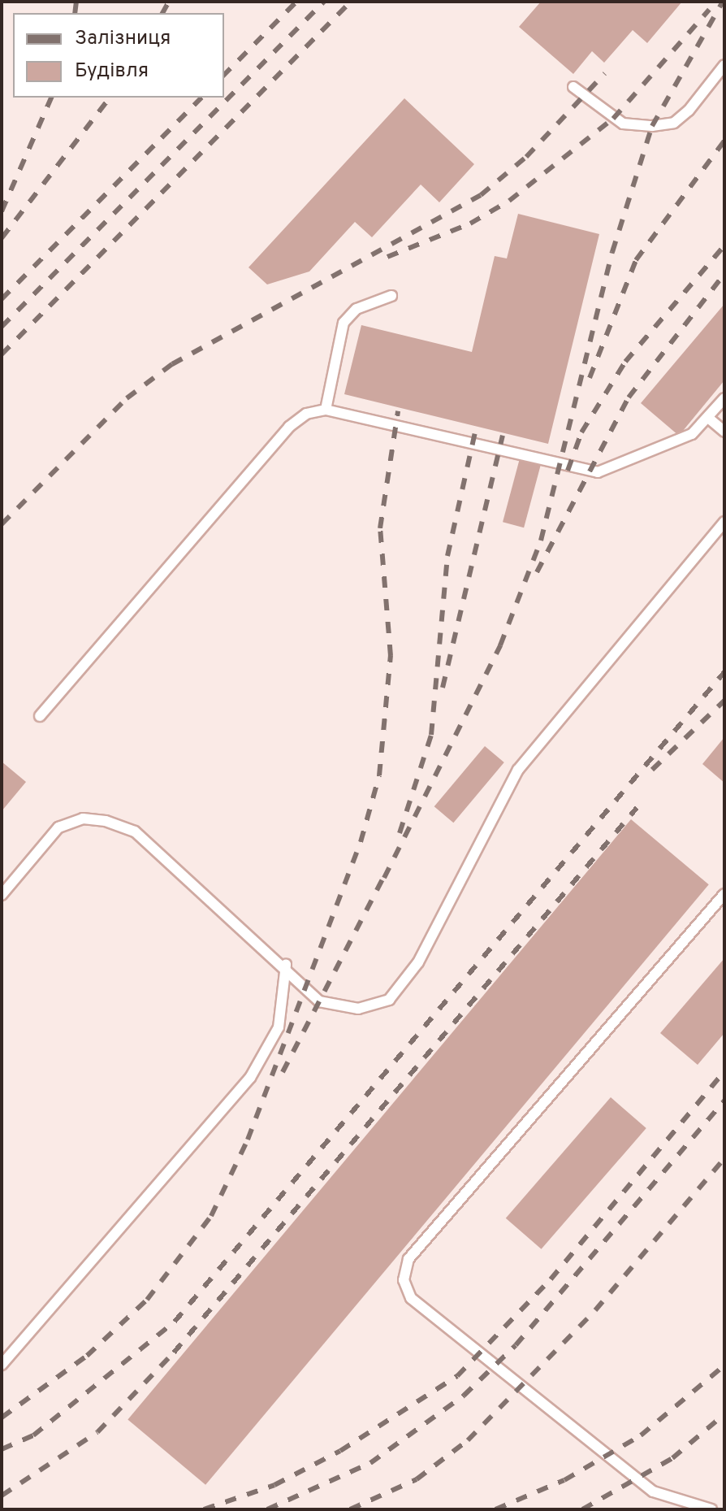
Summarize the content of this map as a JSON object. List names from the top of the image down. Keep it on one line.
{"legend":["Залізниця","Будівля"]}
